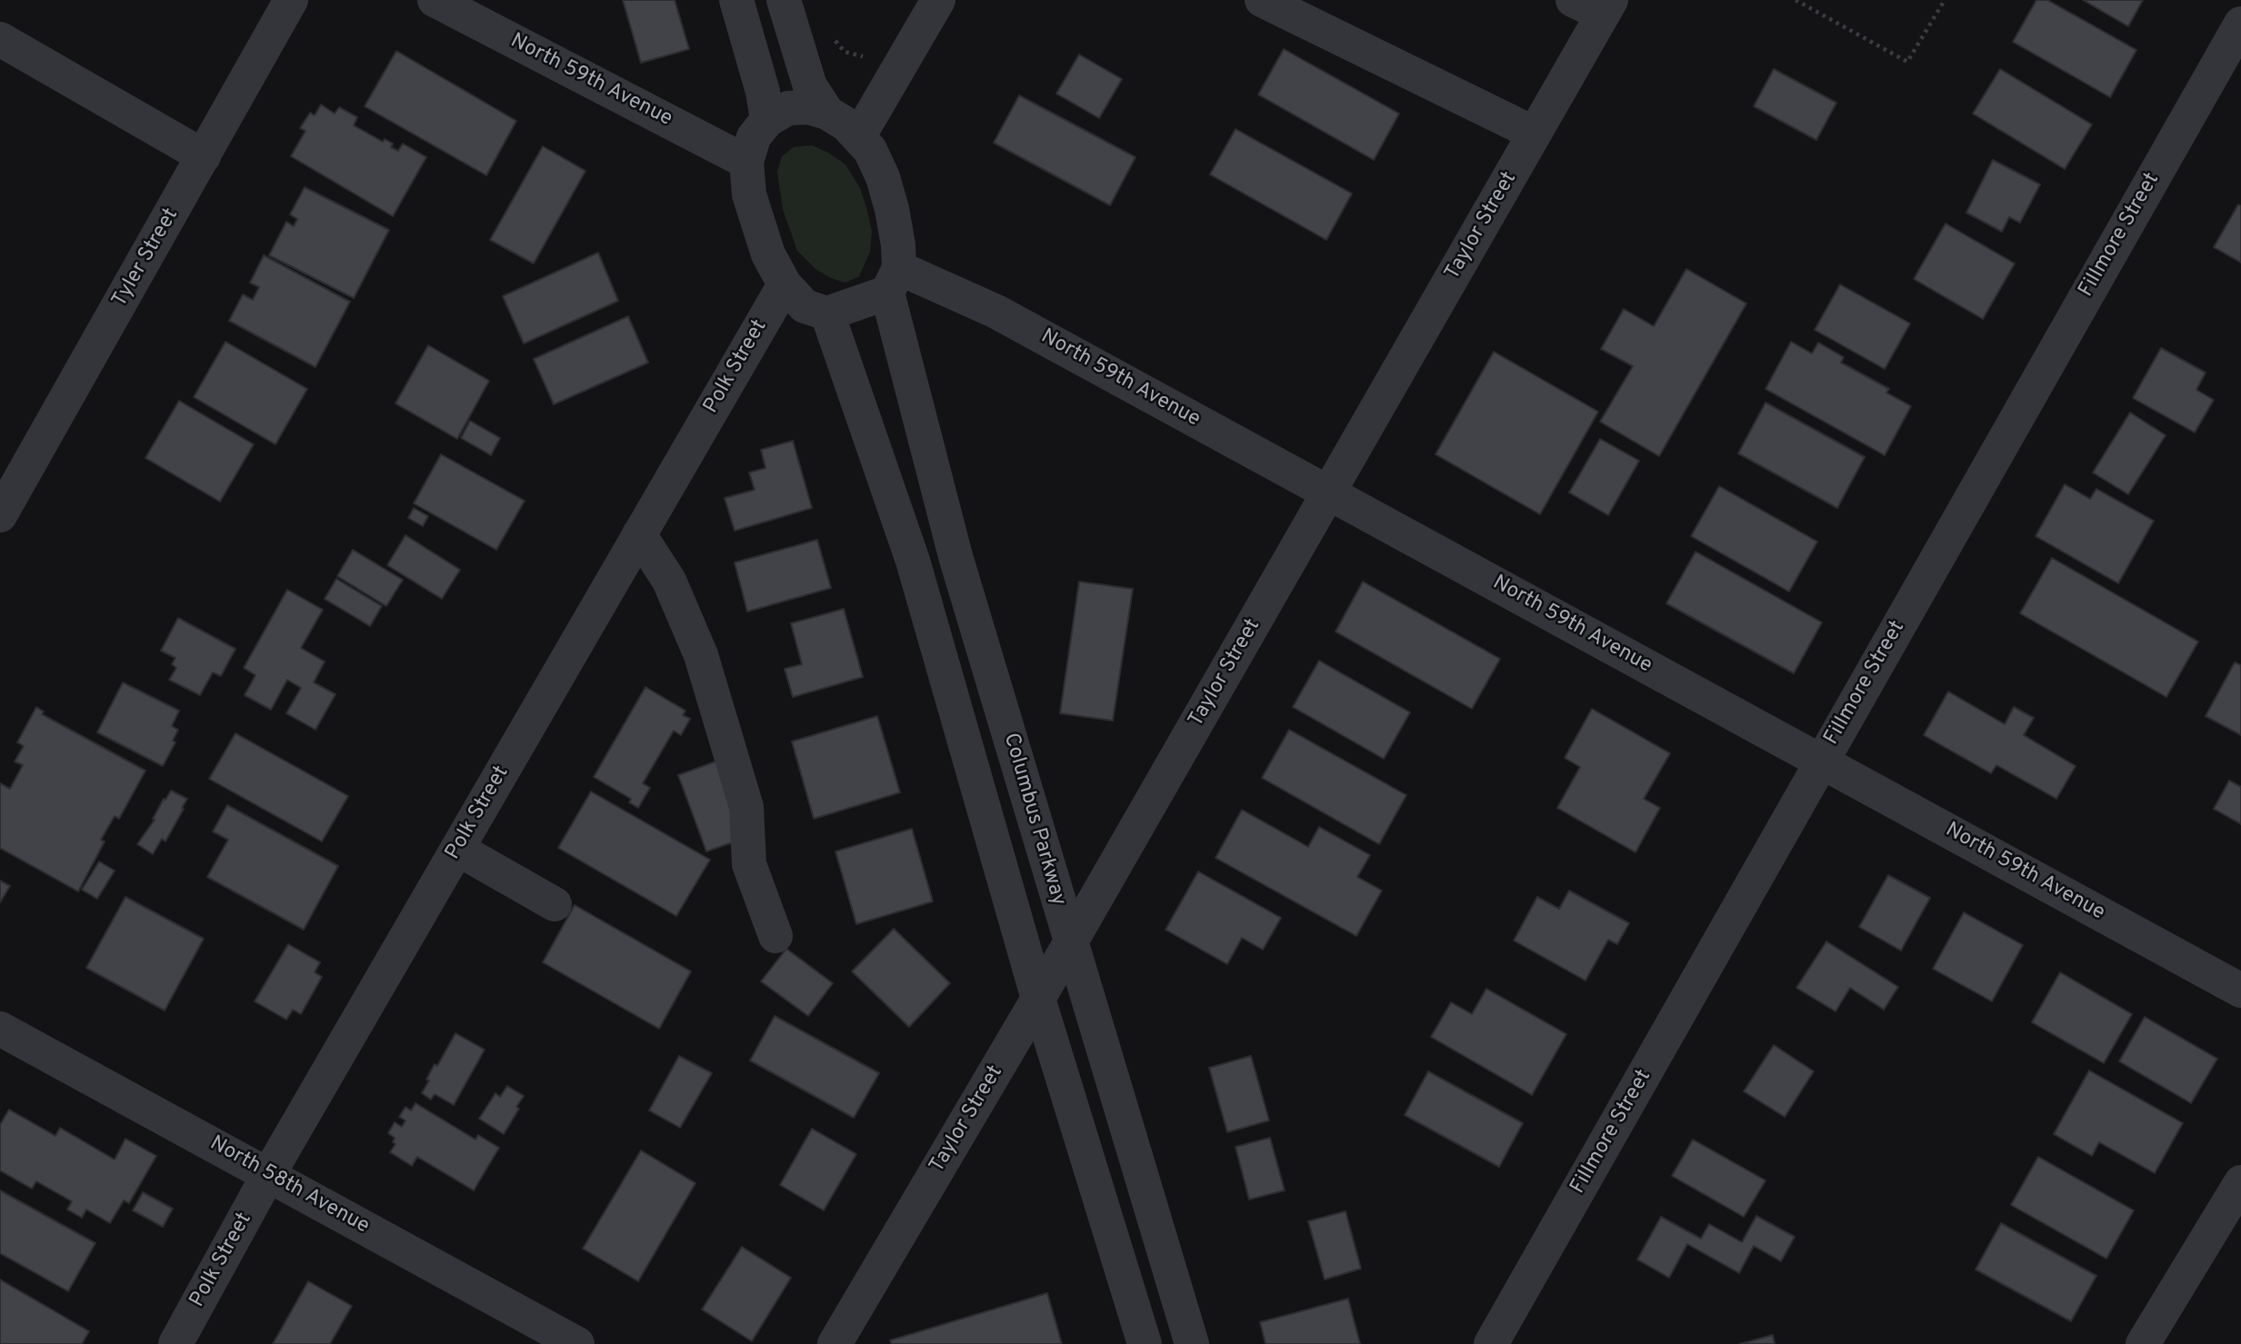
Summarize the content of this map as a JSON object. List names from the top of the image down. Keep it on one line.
{"streets":{"street":["North 59th Avenue","Taylor Street","Fillmore Street","Tyler Street","Polk Street","Columbus Parkway","North 58th Avenue"]},"crossings":[["North 59th Avenue","Taylor Street"],["North 59th Avenue","Fillmore Street"],["North 59th Avenue","Polk Street"],["North 59th Avenue","Columbus Parkway"],["Taylor Street","Columbus Parkway"],["Polk Street","Columbus Parkway"],["Polk Street","North 58th Avenue"]]}
